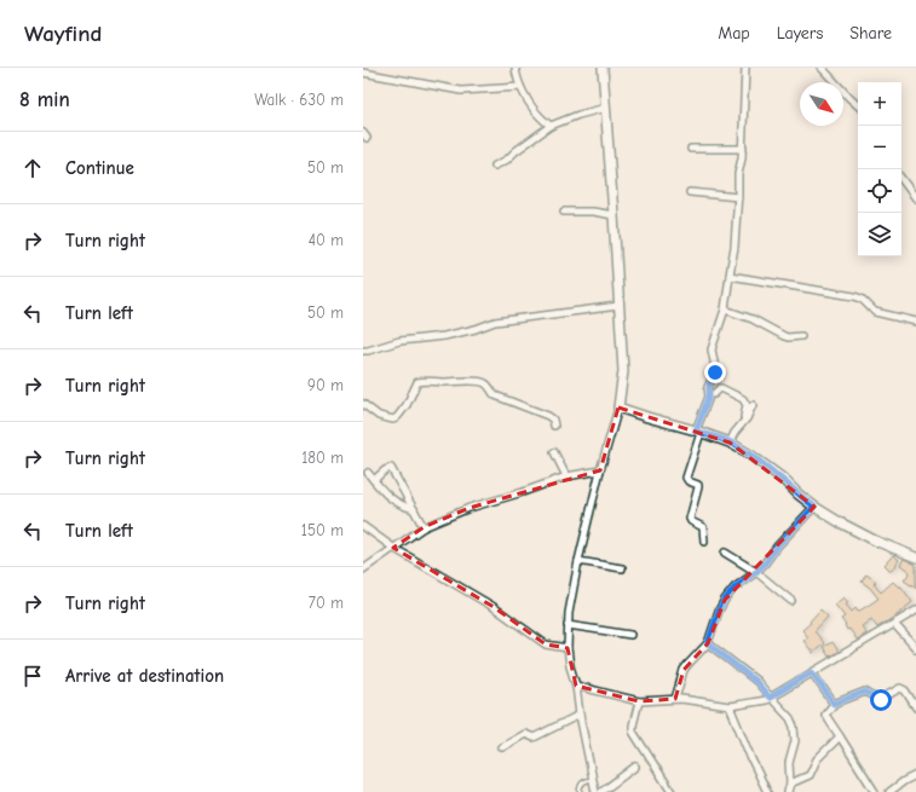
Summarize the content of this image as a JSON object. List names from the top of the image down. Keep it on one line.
{"north":"bottom right","page":{"header":"Wayfind","nav":["Map","Layers","Share"],"heading":["8 min","Walk · 630 m"],"map_buttons":["+","−"],"list":[["Continue","50 m"],["Turn right","40 m"],["Turn left","50 m"],["Turn right","90 m"],["Turn right","180 m"],["Turn left","150 m"],["Turn right","70 m"],"Arrive at destination"]}}
